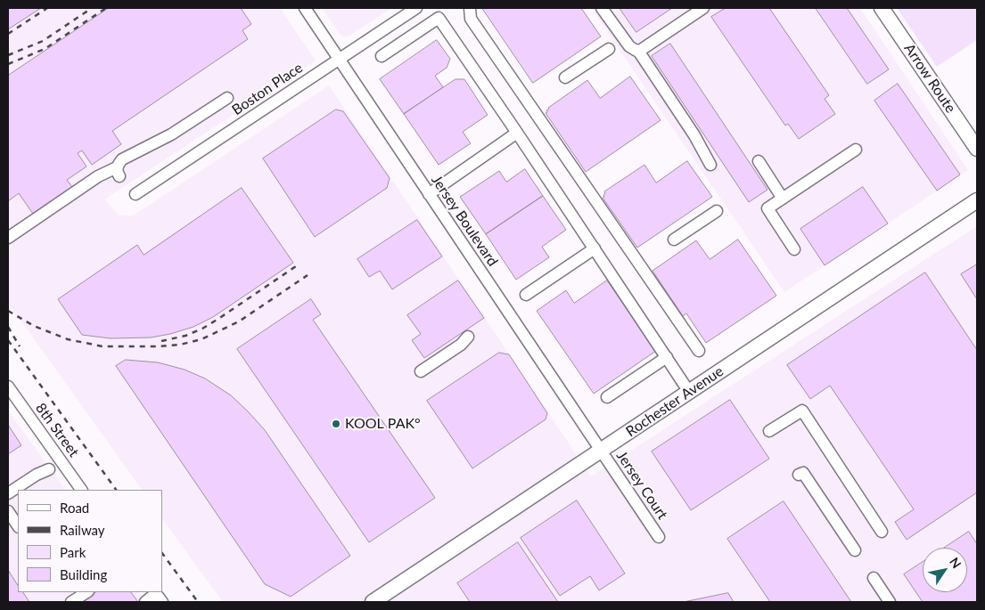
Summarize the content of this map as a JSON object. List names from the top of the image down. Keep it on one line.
{"streets":{"main road":["Arrow Route","Rochester Avenue"],"street":["Boston Place","Jersey Boulevard","8th Street","Jersey Court"]},"crossings":[["Boston Place","Jersey Boulevard"],["Jersey Boulevard","Rochester Avenue"],["Jersey Boulevard","Jersey Court"],["Rochester Avenue","Jersey Court"]],"places":["KOOL PAK°"],"legend":["Road","Railway","Park","Building"],"north":"top right"}
